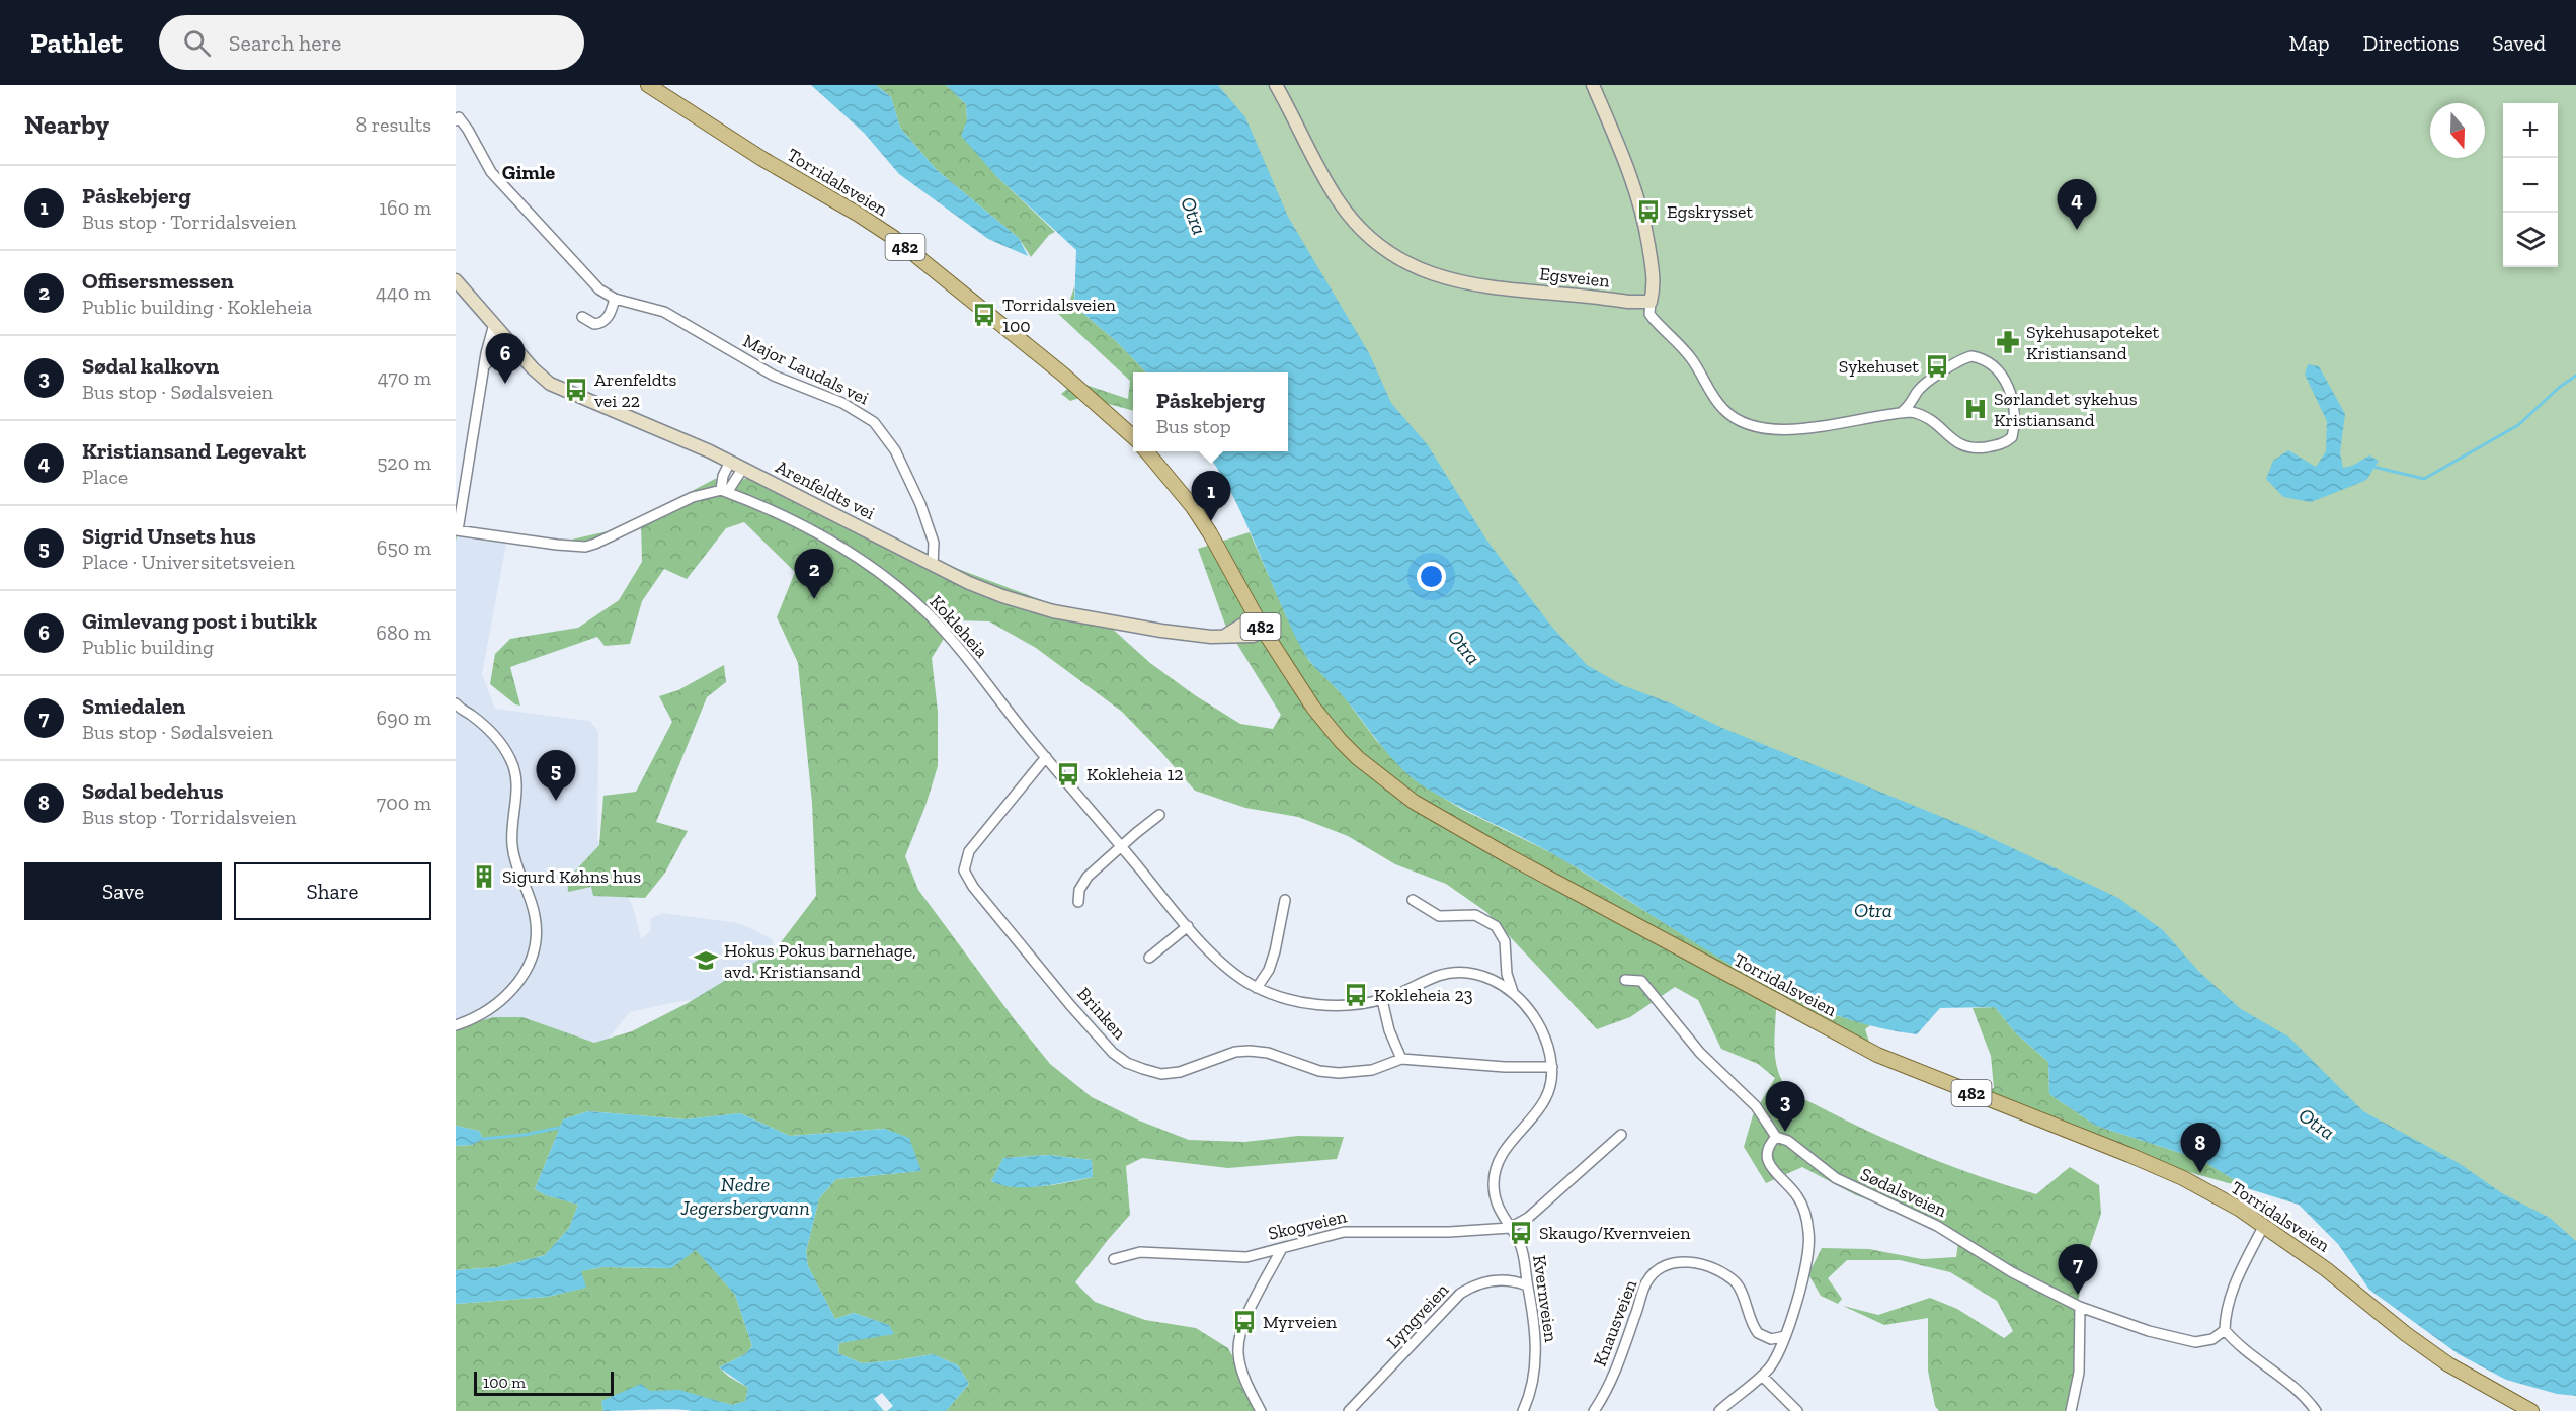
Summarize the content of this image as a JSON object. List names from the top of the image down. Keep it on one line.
{"streets":{"main road":["Torridalsveien","482"],"street":["Egsveien","Major Laudals vei","Arenfeldts vei","Kokleheia","Brinken","Sødalsveien","Skogveien","Kvernveien","Lyngveien","Knausveien"]},"crossings":[["Torridalsveien","Arenfeldts vei"],["Major Laudals vei","Arenfeldts vei"],["Kokleheia","Brinken"],["Kokleheia","Skogveien"],["Kokleheia","Kvernveien"],["Skogveien","Kvernveien"],["Kvernveien","Lyngveien"]],"districts":["Gimle"],"water":["Otra","Nedre Jegersbergvann"],"places":{"bus stop":["Egskrysset","Torridalsveien 100","Sykehuset","Arenfeldts vei 22","Kokleheia 12","Kokleheia 23","Skaugo/Kvernveien","Myrveien"],"pharmacy":["Sykehusapoteket Kristiansand"],"hospital":["Sørlandet sykehus Kristiansand"],"building":["Sigurd Køhns hus"],"school or university":["Hokus Pokus barnehage, avd. Kristiansand"]},"scale_bar":"100 m","north":"bottom","page":{"header":"Pathlet","search":"Search here","nav":["Map","Directions","Saved"],"heading":["Nearby","8 results"],"map_buttons":["+","−"],"list":[{"mark":"1","name":"Påskebjerg","note":"Bus stop · Torridalsveien","value":"160 m"},{"mark":"2","name":"Offisersmessen","note":"Public building · Kokleheia","value":"440 m"},{"mark":"3","name":"Sødal kalkovn","note":"Bus stop · Sødalsveien","value":"470 m"},{"mark":"4","name":"Kristiansand Legevakt","note":"Place","value":"520 m"},{"mark":"5","name":"Sigrid Unsets hus","note":"Place · Universitetsveien","value":"650 m"},{"mark":"6","name":"Gimlevang post i butikk","note":"Public building","value":"680 m"},{"mark":"7","name":"Smiedalen","note":"Bus stop · Sødalsveien","value":"690 m"},{"mark":"8","name":"Sødal bedehus","note":"Bus stop · Torridalsveien","value":"700 m"}],"pins":["4","6","1","2","5","3","8","7"],"popup":["Påskebjerg","Bus stop"],"buttons":["Save","Share"],"scale":"100 m"}}
